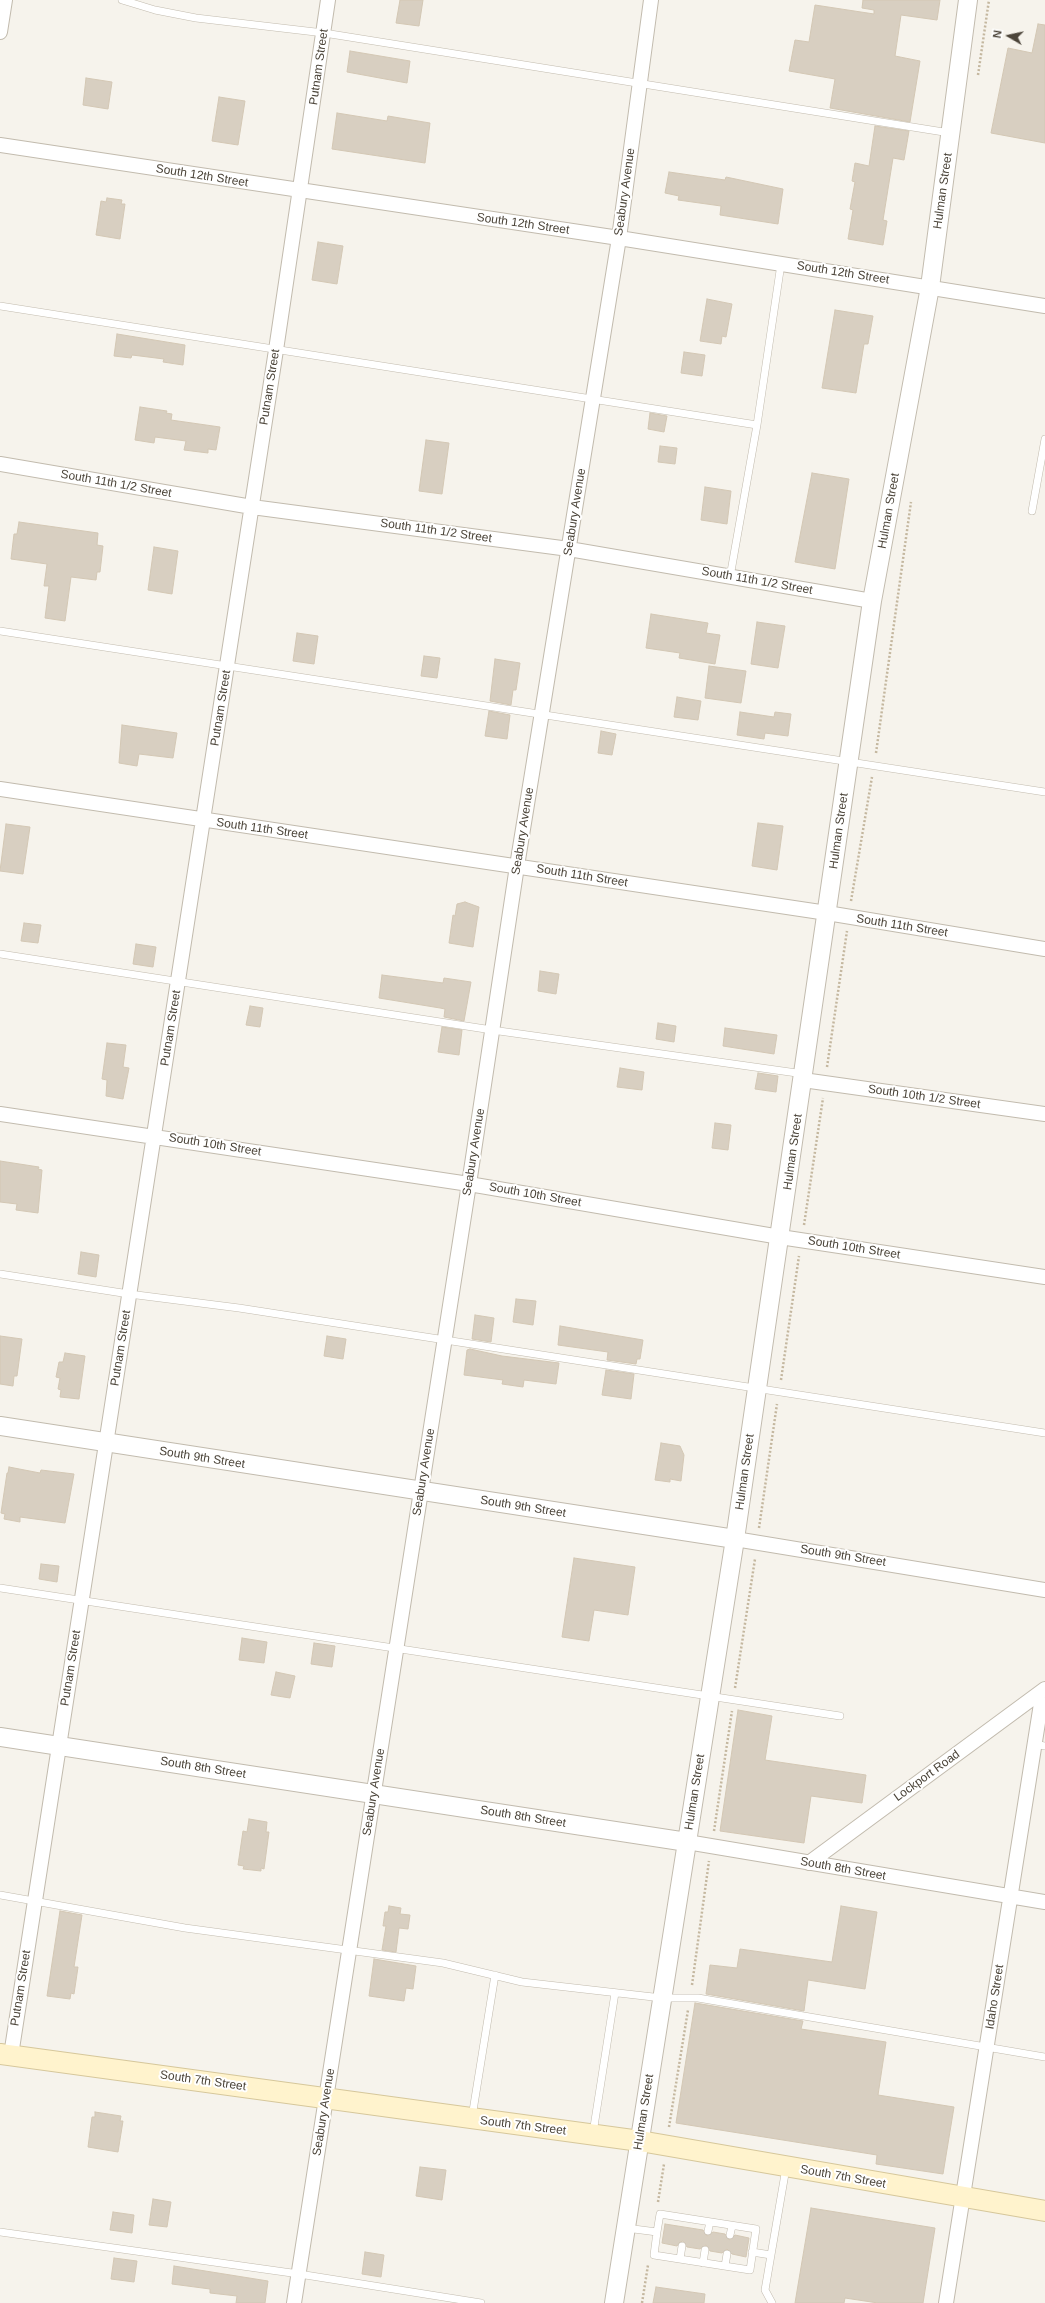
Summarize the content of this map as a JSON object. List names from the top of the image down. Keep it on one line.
{"streets":{"main road":["South 7th Street"],"street":["Putnam Street","South 12th Street","Hulman Street","Seabury Avenue","South 11th 1/2 Street","South 11th Street","South 10th 1/2 Street","South 10th Street","South 9th Street","South 8th Street","Lockport Road","Idaho Street"]},"crossings":[["Putnam Street","South 12th Street"],["Putnam Street","South 11th 1/2 Street"],["Putnam Street","South 11th Street"],["Putnam Street","South 10th Street"],["Putnam Street","South 9th Street"],["Putnam Street","South 8th Street"],["Putnam Street","South 7th Street"],["South 12th Street","Hulman Street"],["South 12th Street","Seabury Avenue"],["Hulman Street","South 11th 1/2 Street"],["Hulman Street","South 11th Street"],["Hulman Street","South 10th 1/2 Street"],["Hulman Street","South 10th Street"],["Hulman Street","South 9th Street"],["Hulman Street","South 8th Street"],["Hulman Street","South 7th Street"],["Seabury Avenue","South 11th 1/2 Street"],["Seabury Avenue","South 11th Street"],["Seabury Avenue","South 10th Street"],["Seabury Avenue","South 9th Street"],["Seabury Avenue","South 8th Street"],["Seabury Avenue","South 7th Street"],["South 8th Street","Lockport Road"],["South 8th Street","Idaho Street"],["Lockport Road","Idaho Street"],["Idaho Street","South 7th Street"]],"north":"left"}
